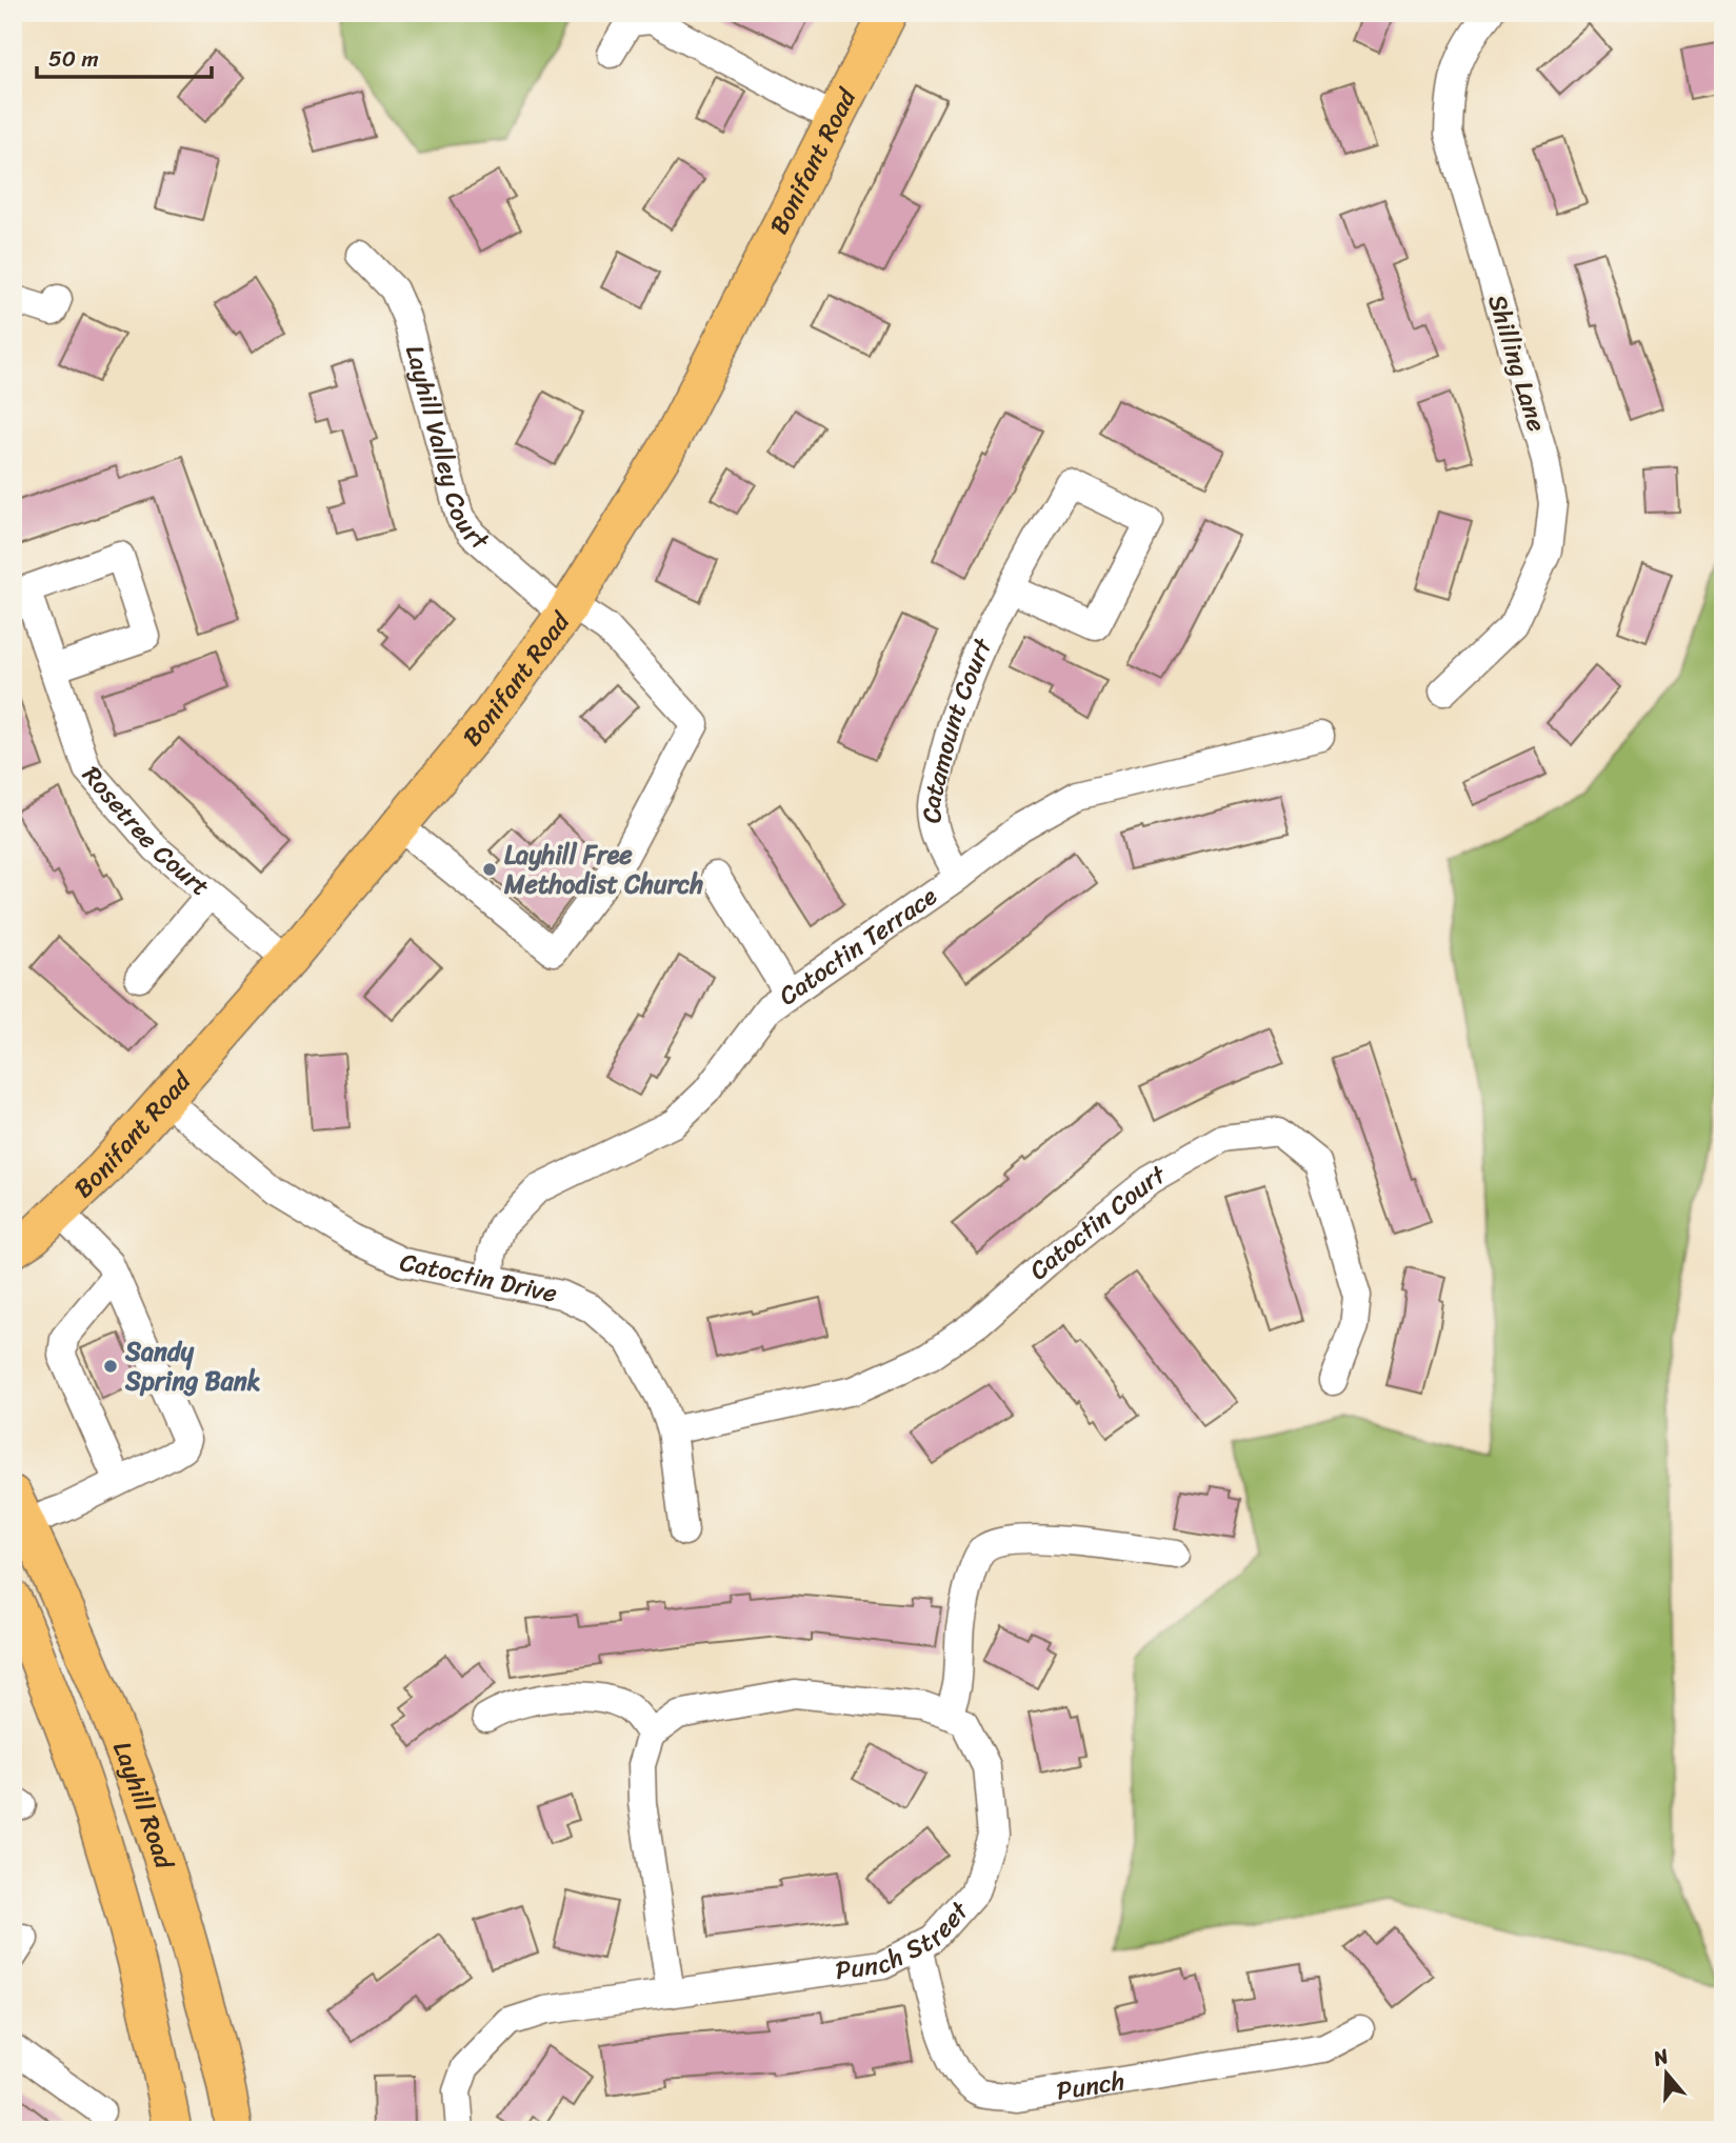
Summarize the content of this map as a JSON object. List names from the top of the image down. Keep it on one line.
{"streets":{"main road":["Bonifant Road","Layhill Road"],"street":["Shilling Lane","Layhill Valley Court","Catamount Court","Rosetree Court","Catoctin Terrace","Catoctin Court","Catoctin Drive","Punch Street","Punch"]},"crossings":[["Bonifant Road","Layhill Valley Court"],["Bonifant Road","Rosetree Court"],["Bonifant Road","Catoctin Drive"],["Catamount Court","Catoctin Terrace"],["Catoctin Terrace","Catoctin Drive"],["Catoctin Court","Catoctin Drive"],["Punch Street","Punch"]],"places":["Layhill Free Methodist Church","Sandy Spring Bank"],"scale_bar":"50 m","north":"top"}
